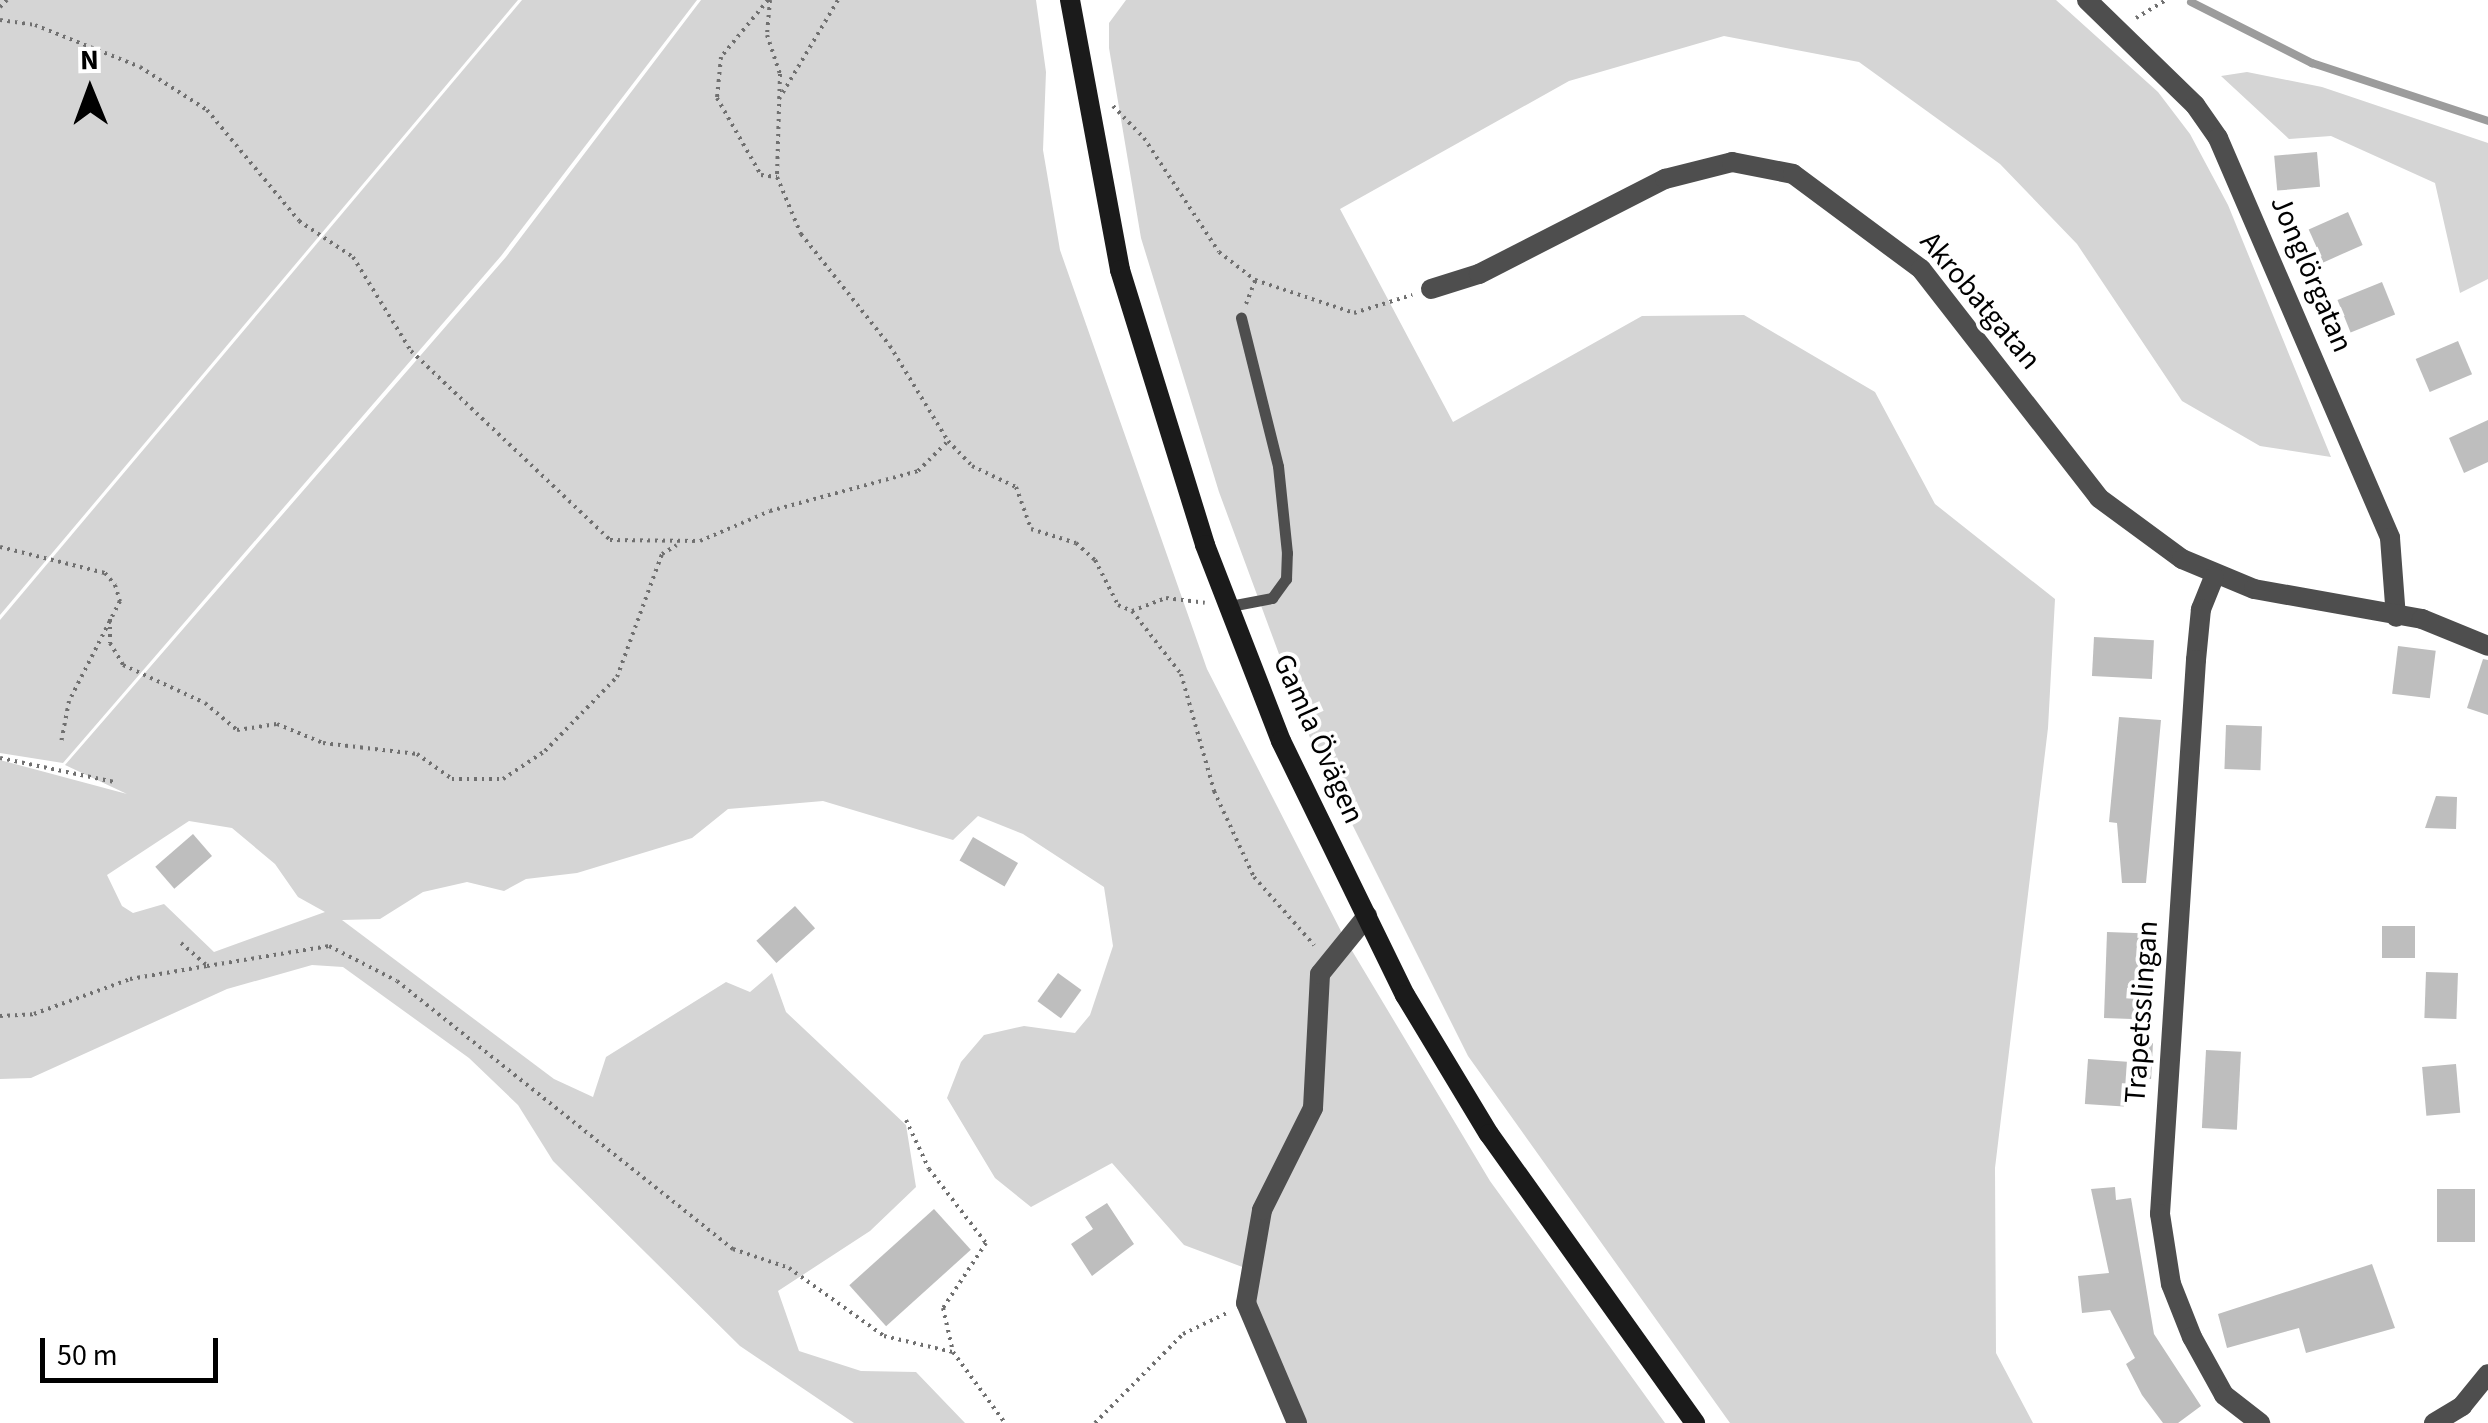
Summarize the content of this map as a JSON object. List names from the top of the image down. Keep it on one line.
{"streets":{"main road":["Gamla Övägen"],"street":["Jonglörgatan","Akrobatgatan","Trapetsslingan"]},"crossings":[["Jonglörgatan","Akrobatgatan"],["Akrobatgatan","Trapetsslingan"]],"scale_bar":"50 m","north":"top"}
